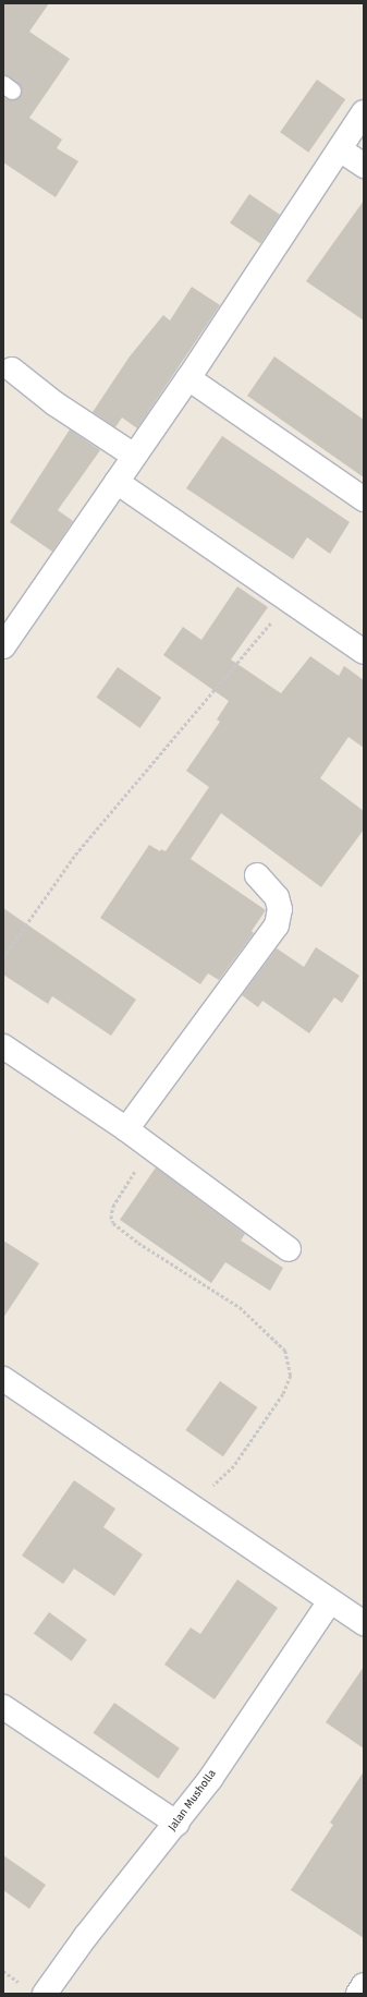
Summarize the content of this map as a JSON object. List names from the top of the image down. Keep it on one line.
{"streets":{"street":["Jalan Musholla"]}}
